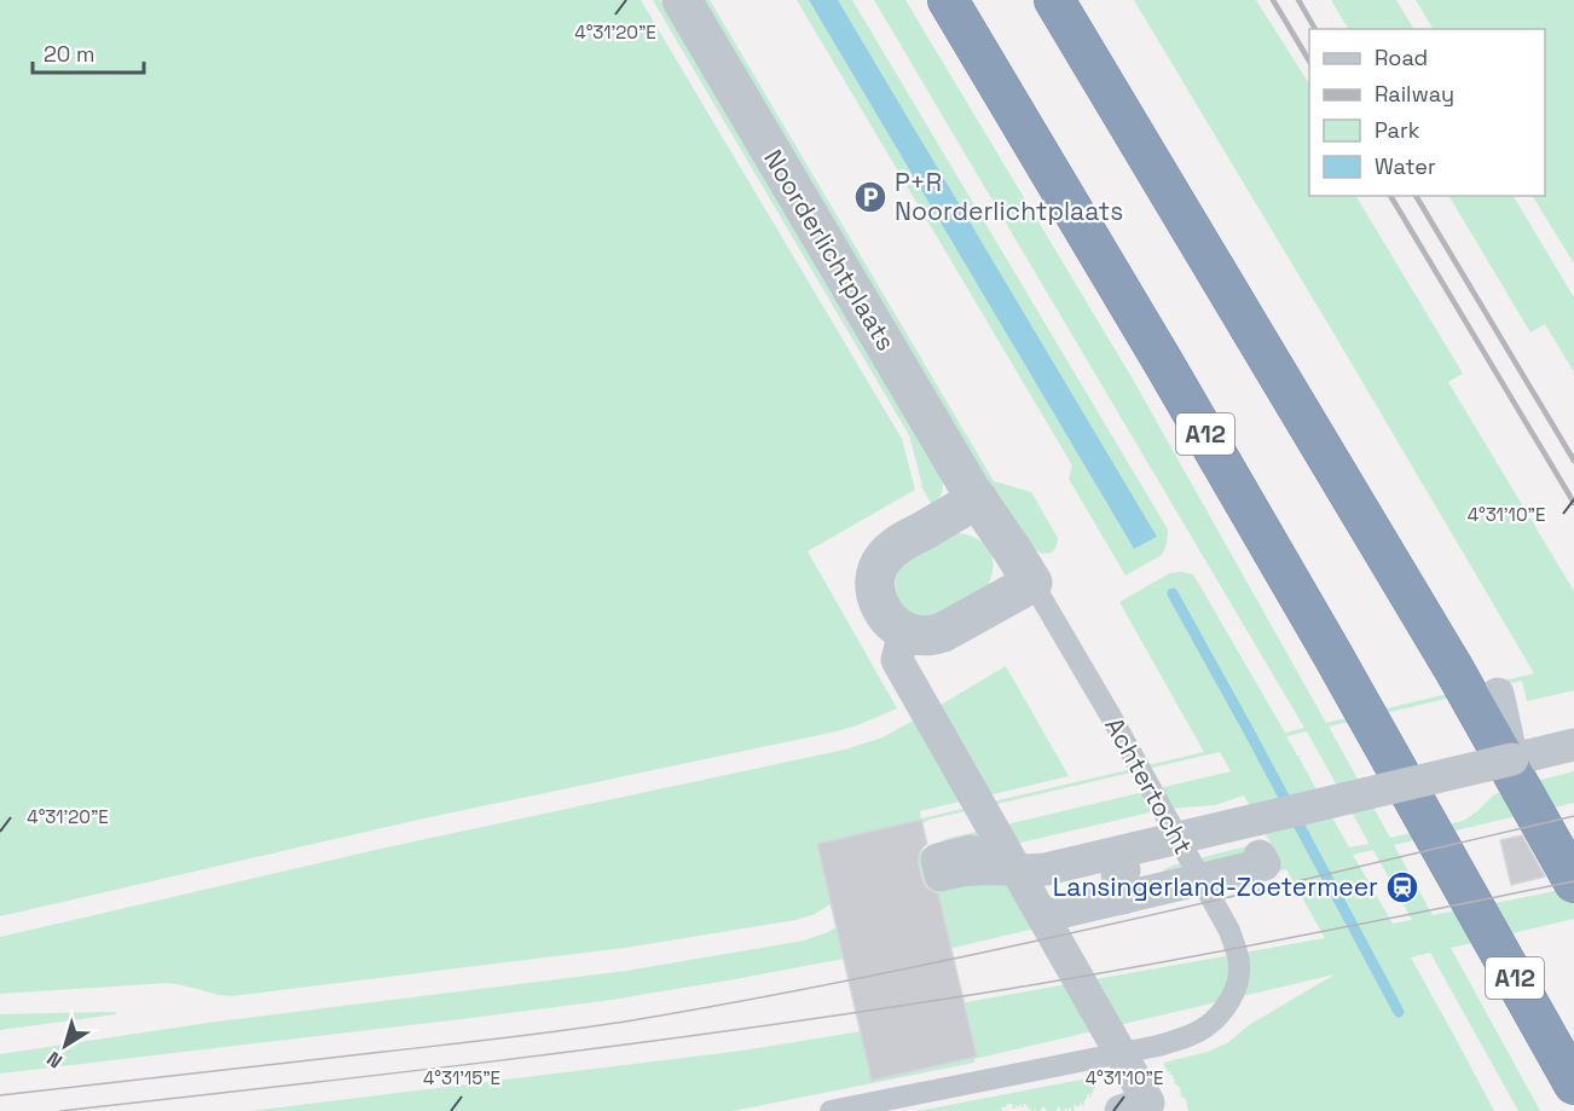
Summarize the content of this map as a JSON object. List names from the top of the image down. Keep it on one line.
{"streets":{"highway":["A12"],"street":["Noorderlichtplaats"],"lane":["Achtertocht"]},"crossings":[["Noorderlichtplaats","Achtertocht"]],"places":{"parking":["P+R Noorderlichtplaats"],"station":["Lansingerland-Zoetermeer"]},"legend":["Road","Railway","Park","Water"],"scale_bar":"20 m","north":"bottom left","coordinates":["4°31'20\"E","4°31'10\"E","4°31'15\"E"]}
